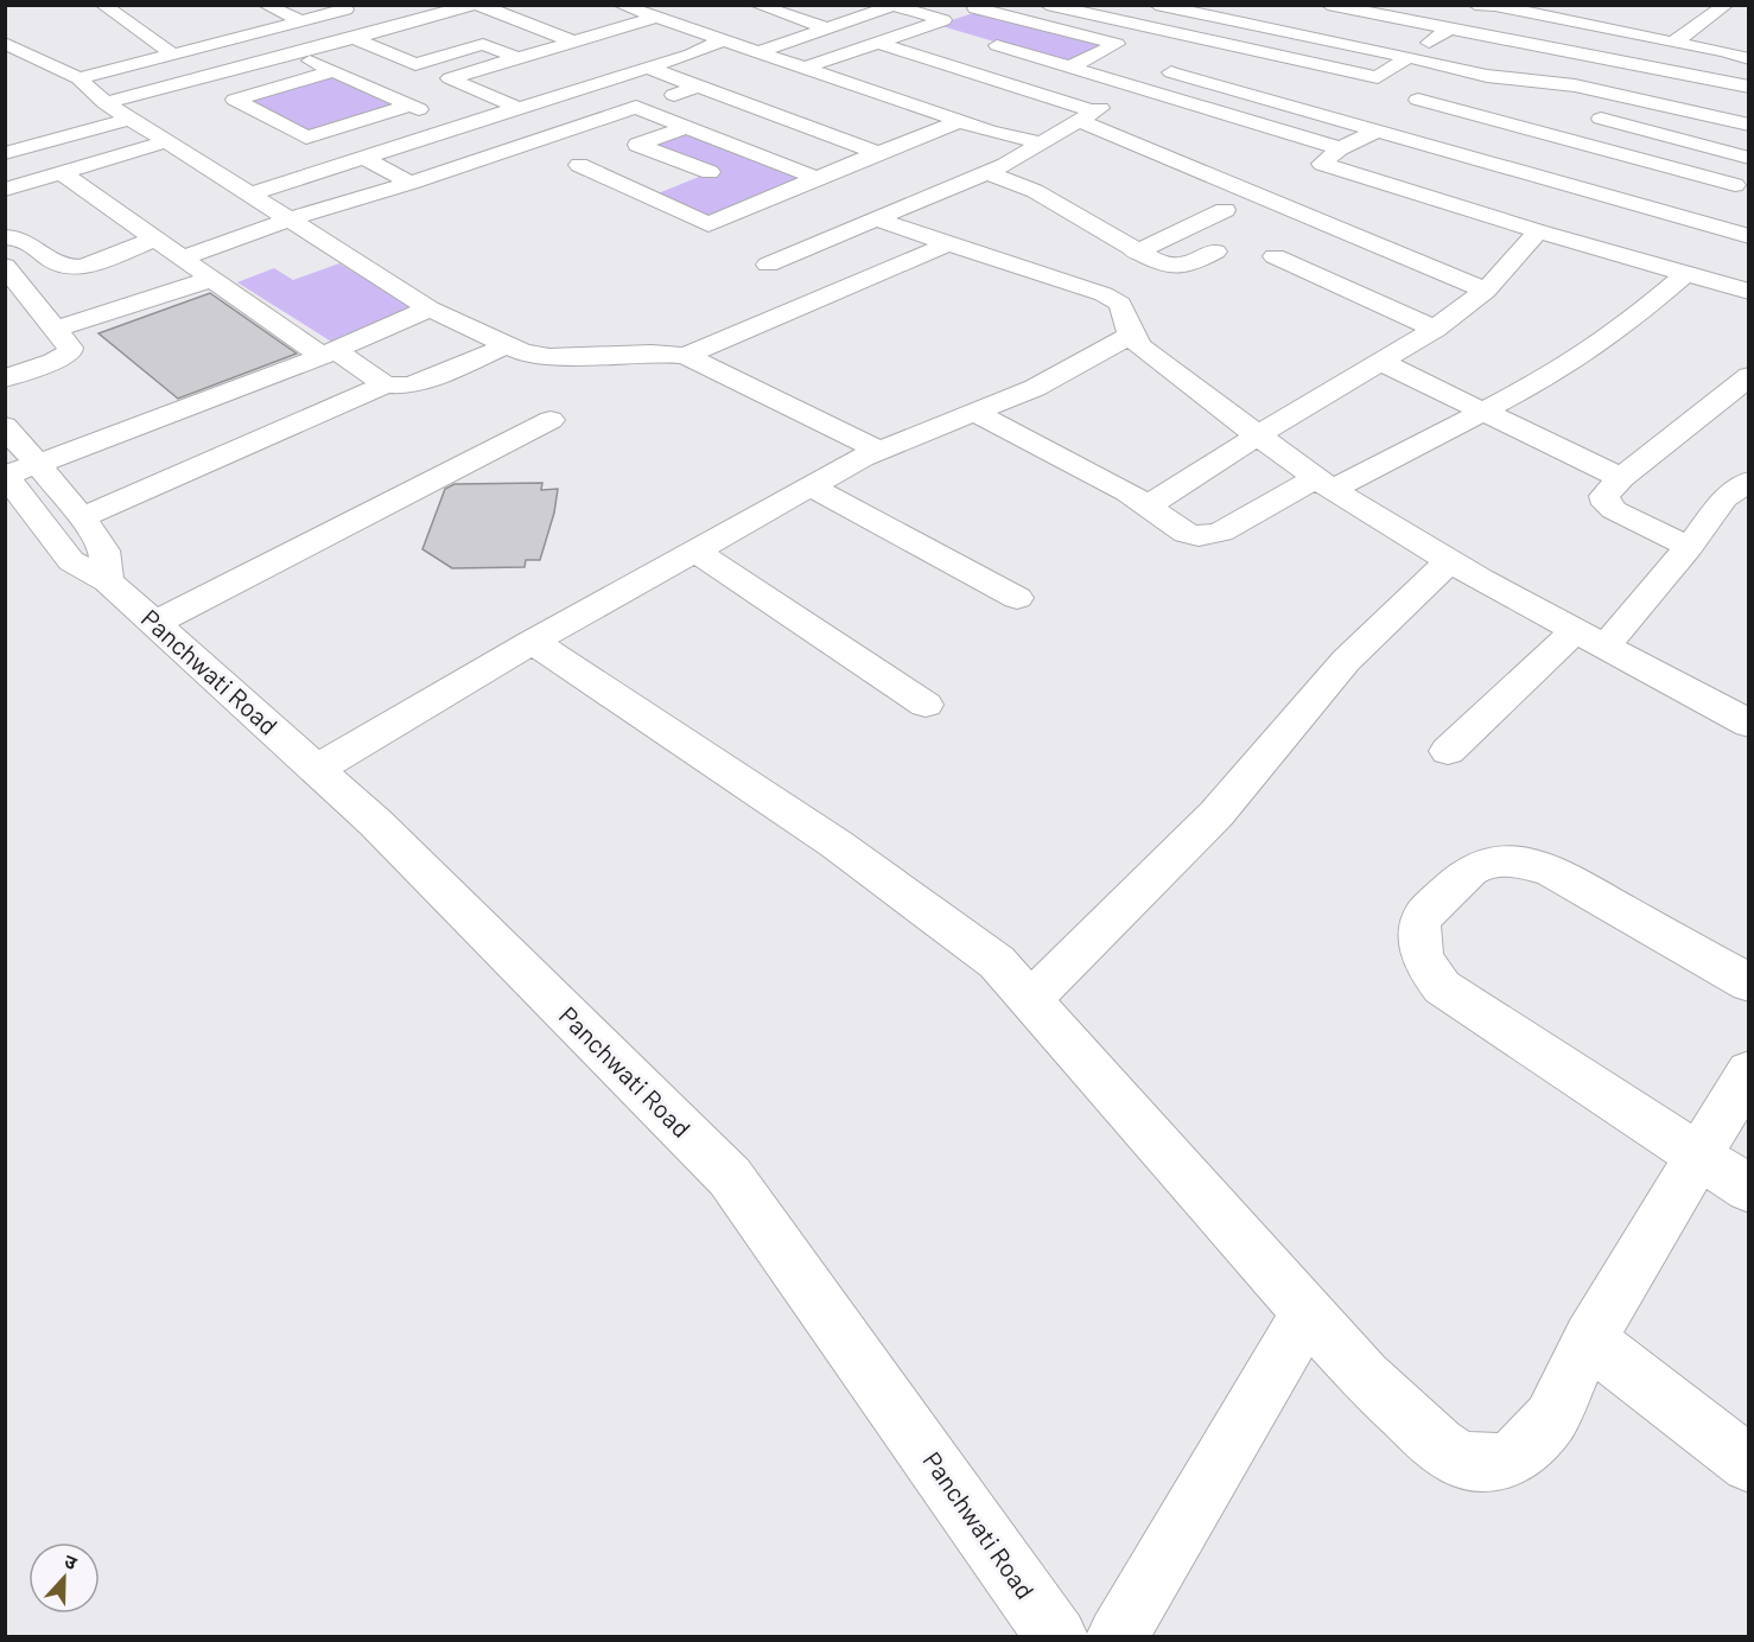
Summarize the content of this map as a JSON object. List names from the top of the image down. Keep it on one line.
{"streets":{"street":["Panchwati Road"]},"north":"top"}
